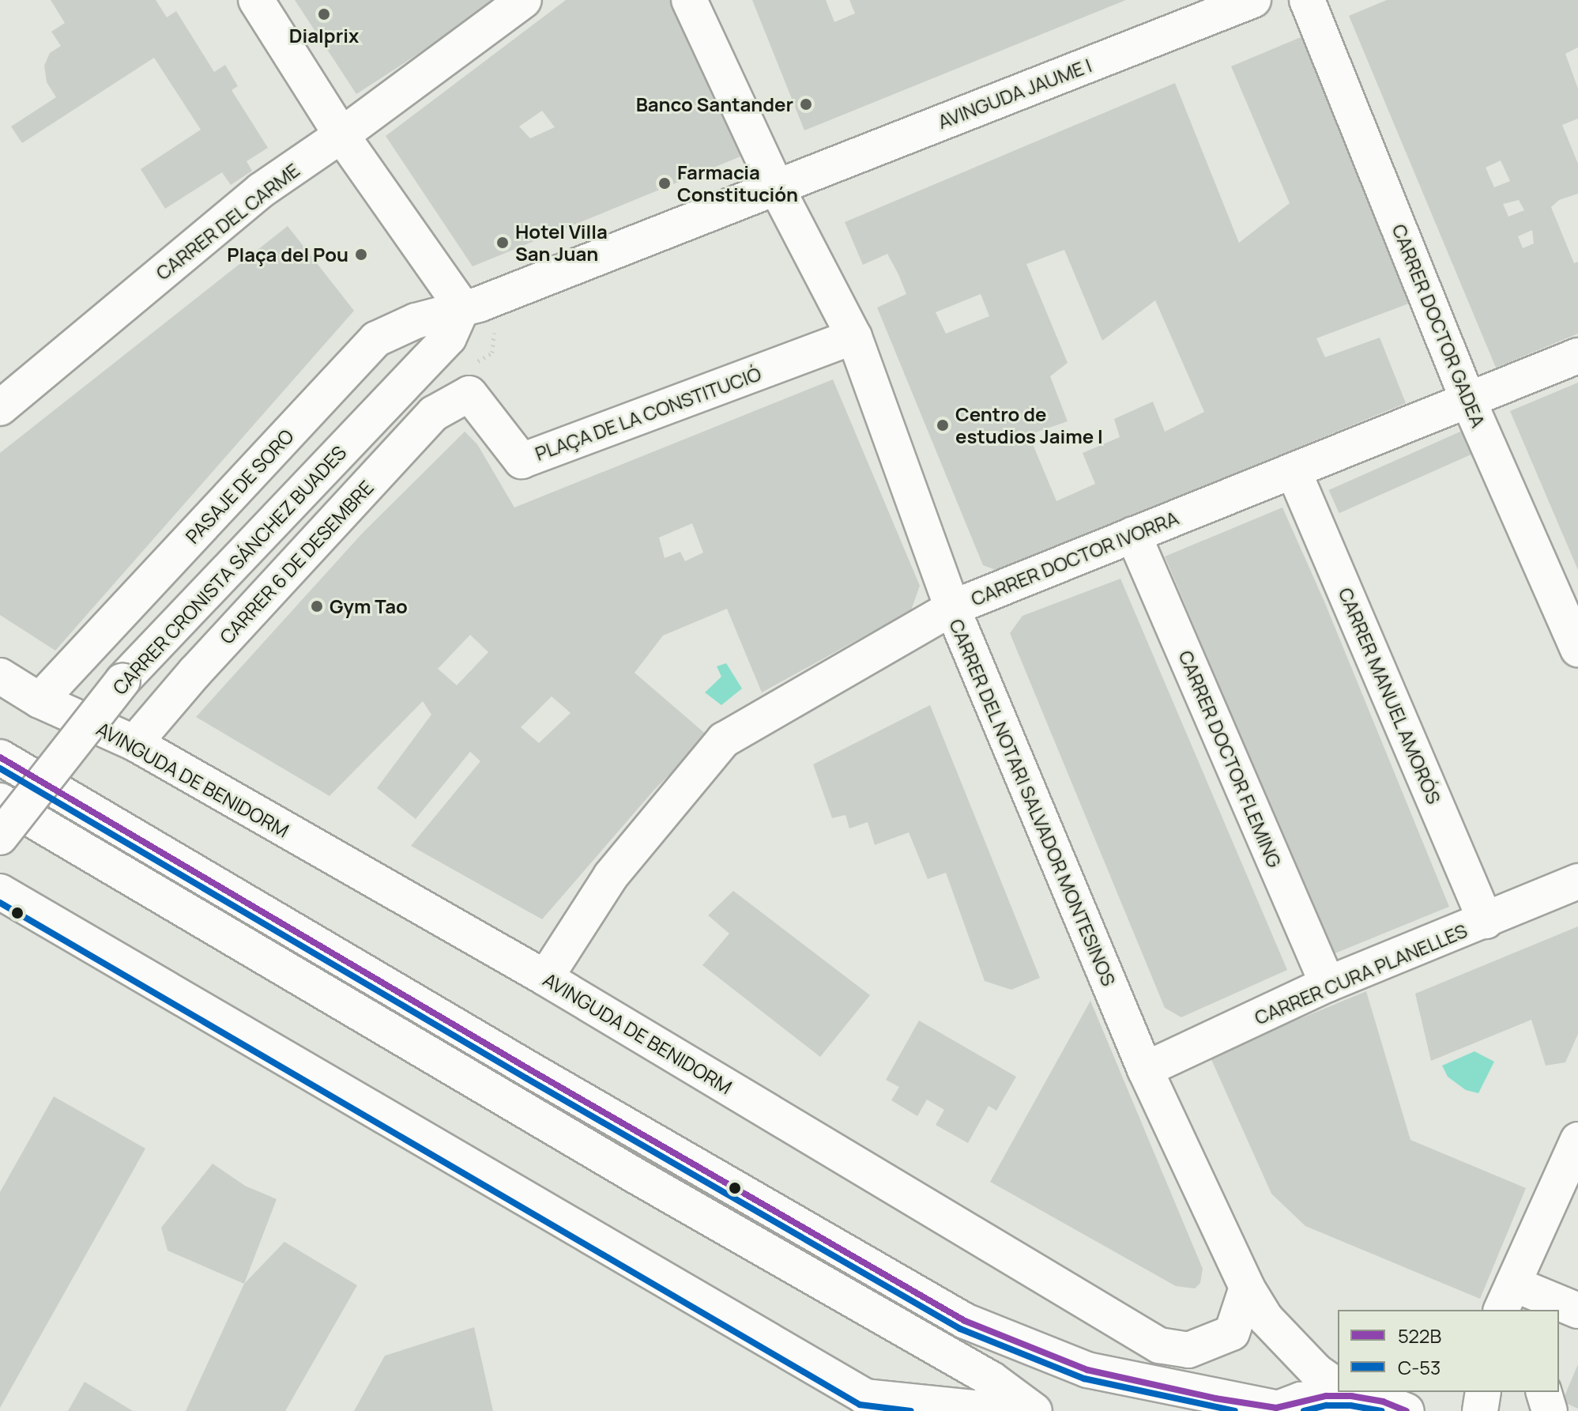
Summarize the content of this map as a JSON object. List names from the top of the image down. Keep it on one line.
{"streets":{"street":["AVINGUDA JAUME I","CARRER DEL CARME","CARRER DOCTOR GADEA","PLAÇA DE LA CONSTITUCIÓ","PASAJE DE SORO","CARRER DOCTOR IVORRA","CARRER 6 DE DESEMBRE","CARRER CRONISTA SÁNCHEZ BUADES","CARRER MANUEL AMORÓS","CARRER DOCTOR FLEMING","AVINGUDA DE BENIDORM","CARRER DEL NOTARI SALVADOR MONTESINOS","CARRER CURA PLANELLES"]},"crossings":[["AVINGUDA JAUME I","CARRER DEL NOTARI SALVADOR MONTESINOS"],["CARRER DOCTOR GADEA","CARRER DOCTOR IVORRA"],["PLAÇA DE LA CONSTITUCIÓ","CARRER 6 DE DESEMBRE"],["PLAÇA DE LA CONSTITUCIÓ","CARRER DEL NOTARI SALVADOR MONTESINOS"],["PASAJE DE SORO","CARRER CRONISTA SÁNCHEZ BUADES"],["PASAJE DE SORO","AVINGUDA DE BENIDORM"],["CARRER DOCTOR IVORRA","CARRER MANUEL AMORÓS"],["CARRER DOCTOR IVORRA","CARRER DOCTOR FLEMING"],["CARRER DOCTOR IVORRA","AVINGUDA DE BENIDORM"],["CARRER DOCTOR IVORRA","CARRER DEL NOTARI SALVADOR MONTESINOS"],["CARRER 6 DE DESEMBRE","AVINGUDA DE BENIDORM"],["CARRER MANUEL AMORÓS","CARRER CURA PLANELLES"],["CARRER DOCTOR FLEMING","CARRER CURA PLANELLES"],["AVINGUDA DE BENIDORM","CARRER DEL NOTARI SALVADOR MONTESINOS"],["CARRER DEL NOTARI SALVADOR MONTESINOS","CARRER CURA PLANELLES"]],"places":["Dialprix","Banco Santander","Farmacia Constitución","Hotel Villa San Juan","Plaça del Pou","Centro de estudios Jaime I","Gym Tao"],"lines":["transit line 522B","transit line C-53"],"legend":["522B","C-53"]}
